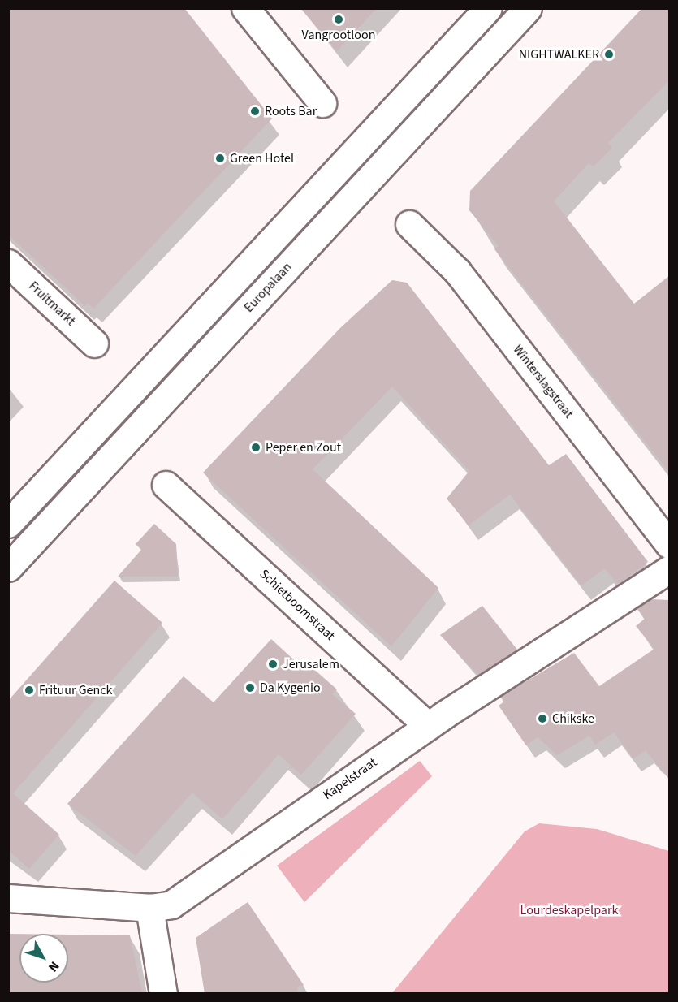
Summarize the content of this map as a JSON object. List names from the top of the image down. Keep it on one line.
{"streets":{"street":["Europalaan","Fruitmarkt","Winterslagstraat","Schietboomstraat","Kapelstraat"]},"crossings":[["Schietboomstraat","Kapelstraat"]],"parks":["Lourdeskapelpark"],"places":["Vangrootloon","NIGHTWALKER","Roots Bar","Green Hotel","Peper en Zout","Jerusalem","Da Kygenio","Frituur Genck","Chikske"],"north":"bottom right"}
